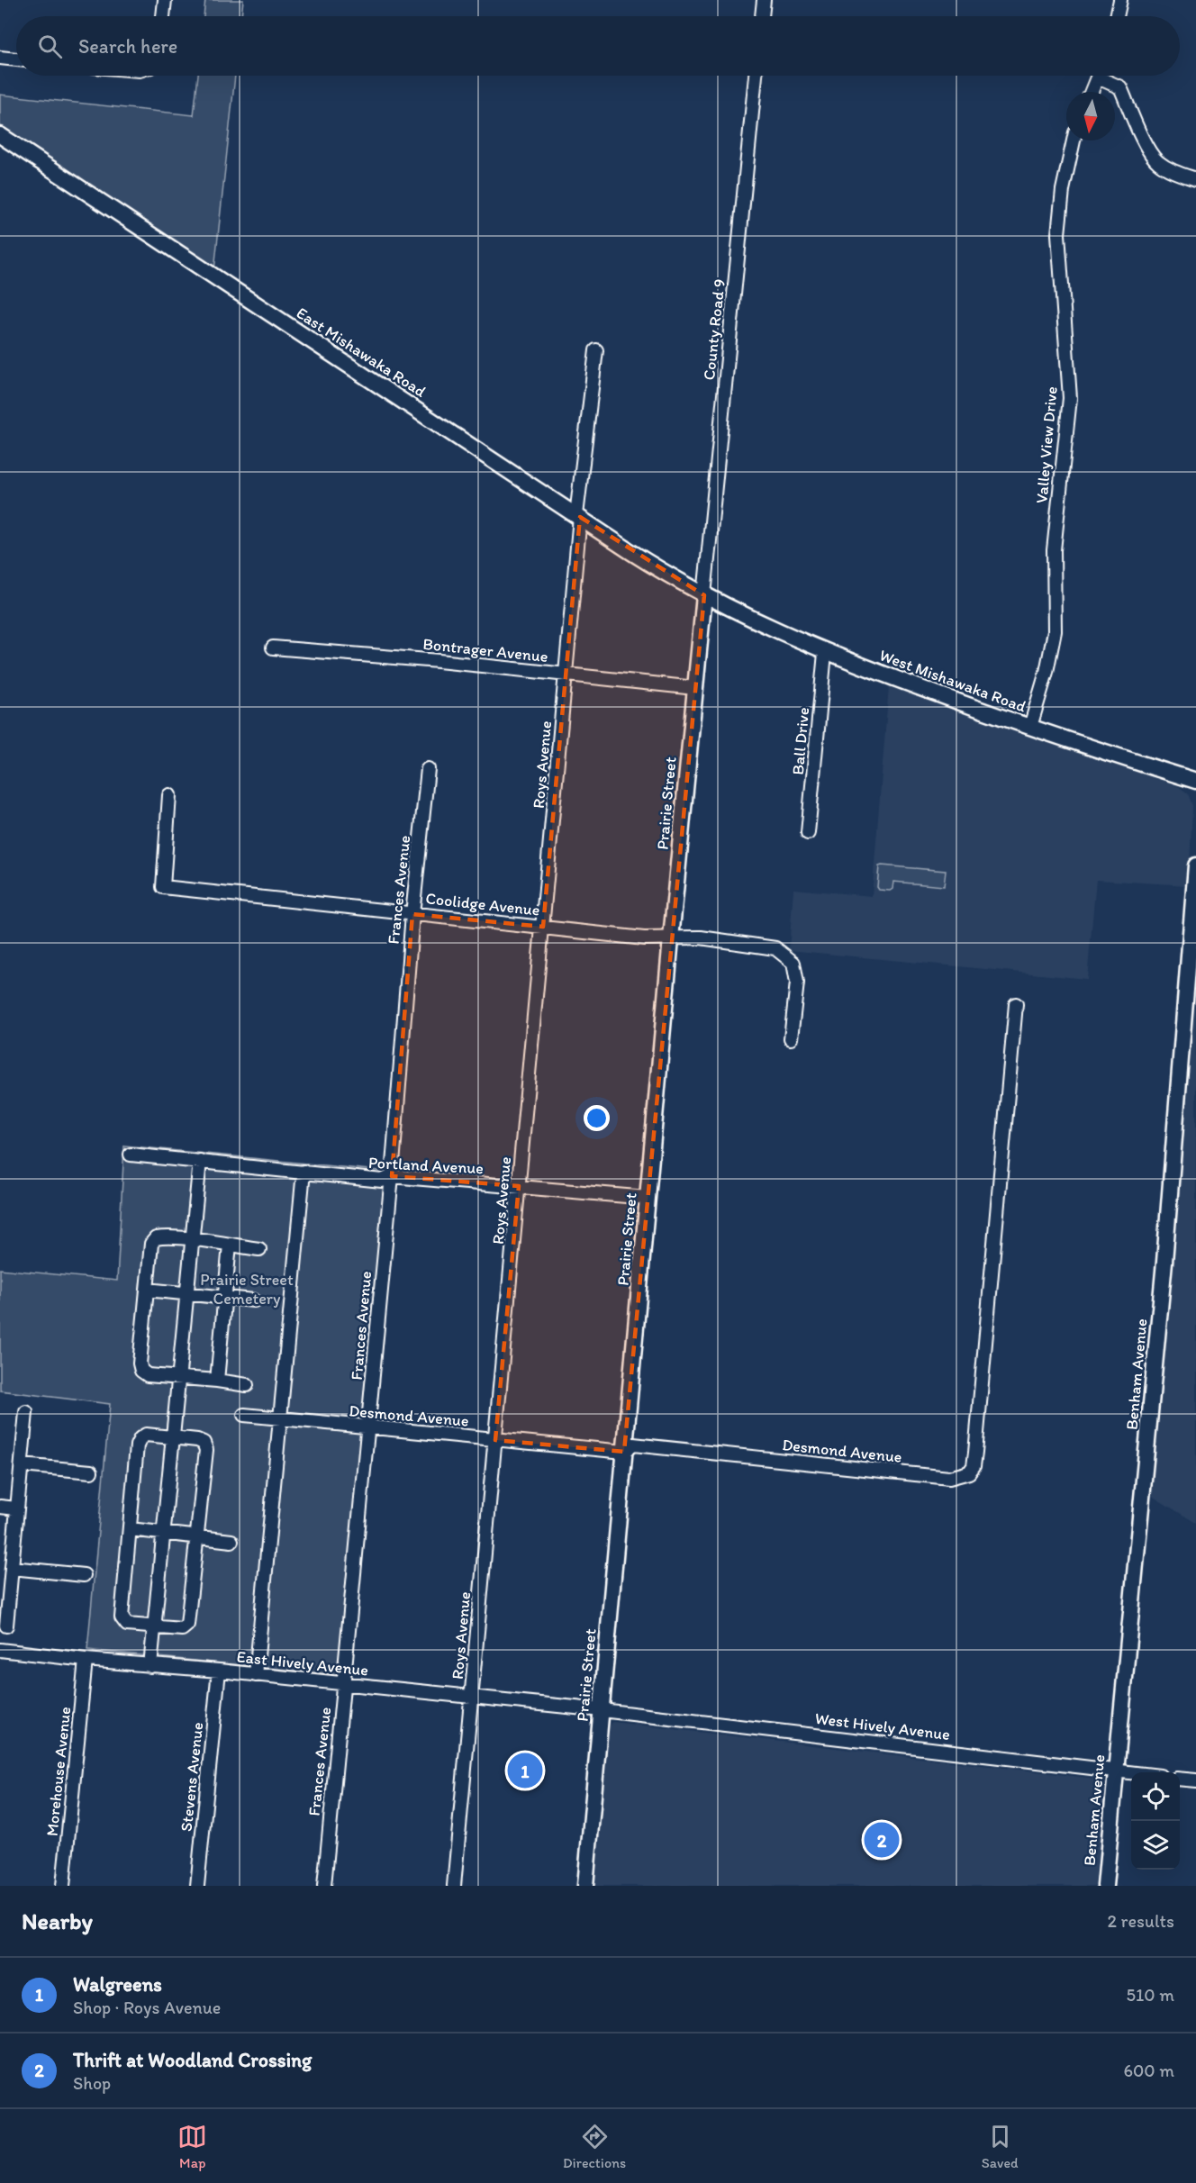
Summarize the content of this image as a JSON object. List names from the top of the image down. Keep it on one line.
{"streets":{"main road":["East Mishawaka Road","West Mishawaka Road","Prairie Street","Benham Avenue"],"street":["County Road 9","Valley View Drive","Bontrager Avenue","Ball Drive","Roys Avenue","Frances Avenue","Coolidge Avenue","Portland Avenue","Desmond Avenue","East Hively Avenue","West Hively Avenue","Morehouse Avenue","Stevens Avenue"]},"crossings":[["County Road 9","East Mishawaka Road"],["County Road 9","West Mishawaka Road"],["County Road 9","Prairie Street"],["East Mishawaka Road","West Mishawaka Road"],["East Mishawaka Road","Roys Avenue"],["East Mishawaka Road","Prairie Street"],["Valley View Drive","West Mishawaka Road"],["Bontrager Avenue","Roys Avenue"],["Bontrager Avenue","Prairie Street"],["West Mishawaka Road","Ball Drive"],["West Mishawaka Road","Prairie Street"],["Roys Avenue","Coolidge Avenue"],["Roys Avenue","Portland Avenue"],["Roys Avenue","Desmond Avenue"],["Roys Avenue","East Hively Avenue"],["Prairie Street","Coolidge Avenue"],["Prairie Street","Portland Avenue"],["Prairie Street","Desmond Avenue"],["Prairie Street","East Hively Avenue"],["Prairie Street","West Hively Avenue"],["Frances Avenue","Coolidge Avenue"],["Frances Avenue","Portland Avenue"],["Frances Avenue","Desmond Avenue"],["Frances Avenue","East Hively Avenue"],["Benham Avenue","West Hively Avenue"],["East Hively Avenue","West Hively Avenue"],["East Hively Avenue","Morehouse Avenue"],["East Hively Avenue","Stevens Avenue"]],"parks":["Prairie Street Cemetery"],"north":"bottom","page":{"search":"Search here","pins":["1","2"],"heading":["Nearby","2 results"],"list":[{"mark":"1","name":"Walgreens","note":"Shop · Roys Avenue","value":"510 m"},{"mark":"2","name":"Thrift at Woodland Crossing","note":"Shop","value":"600 m"}],"nav":["Map","Directions","Saved"]}}
